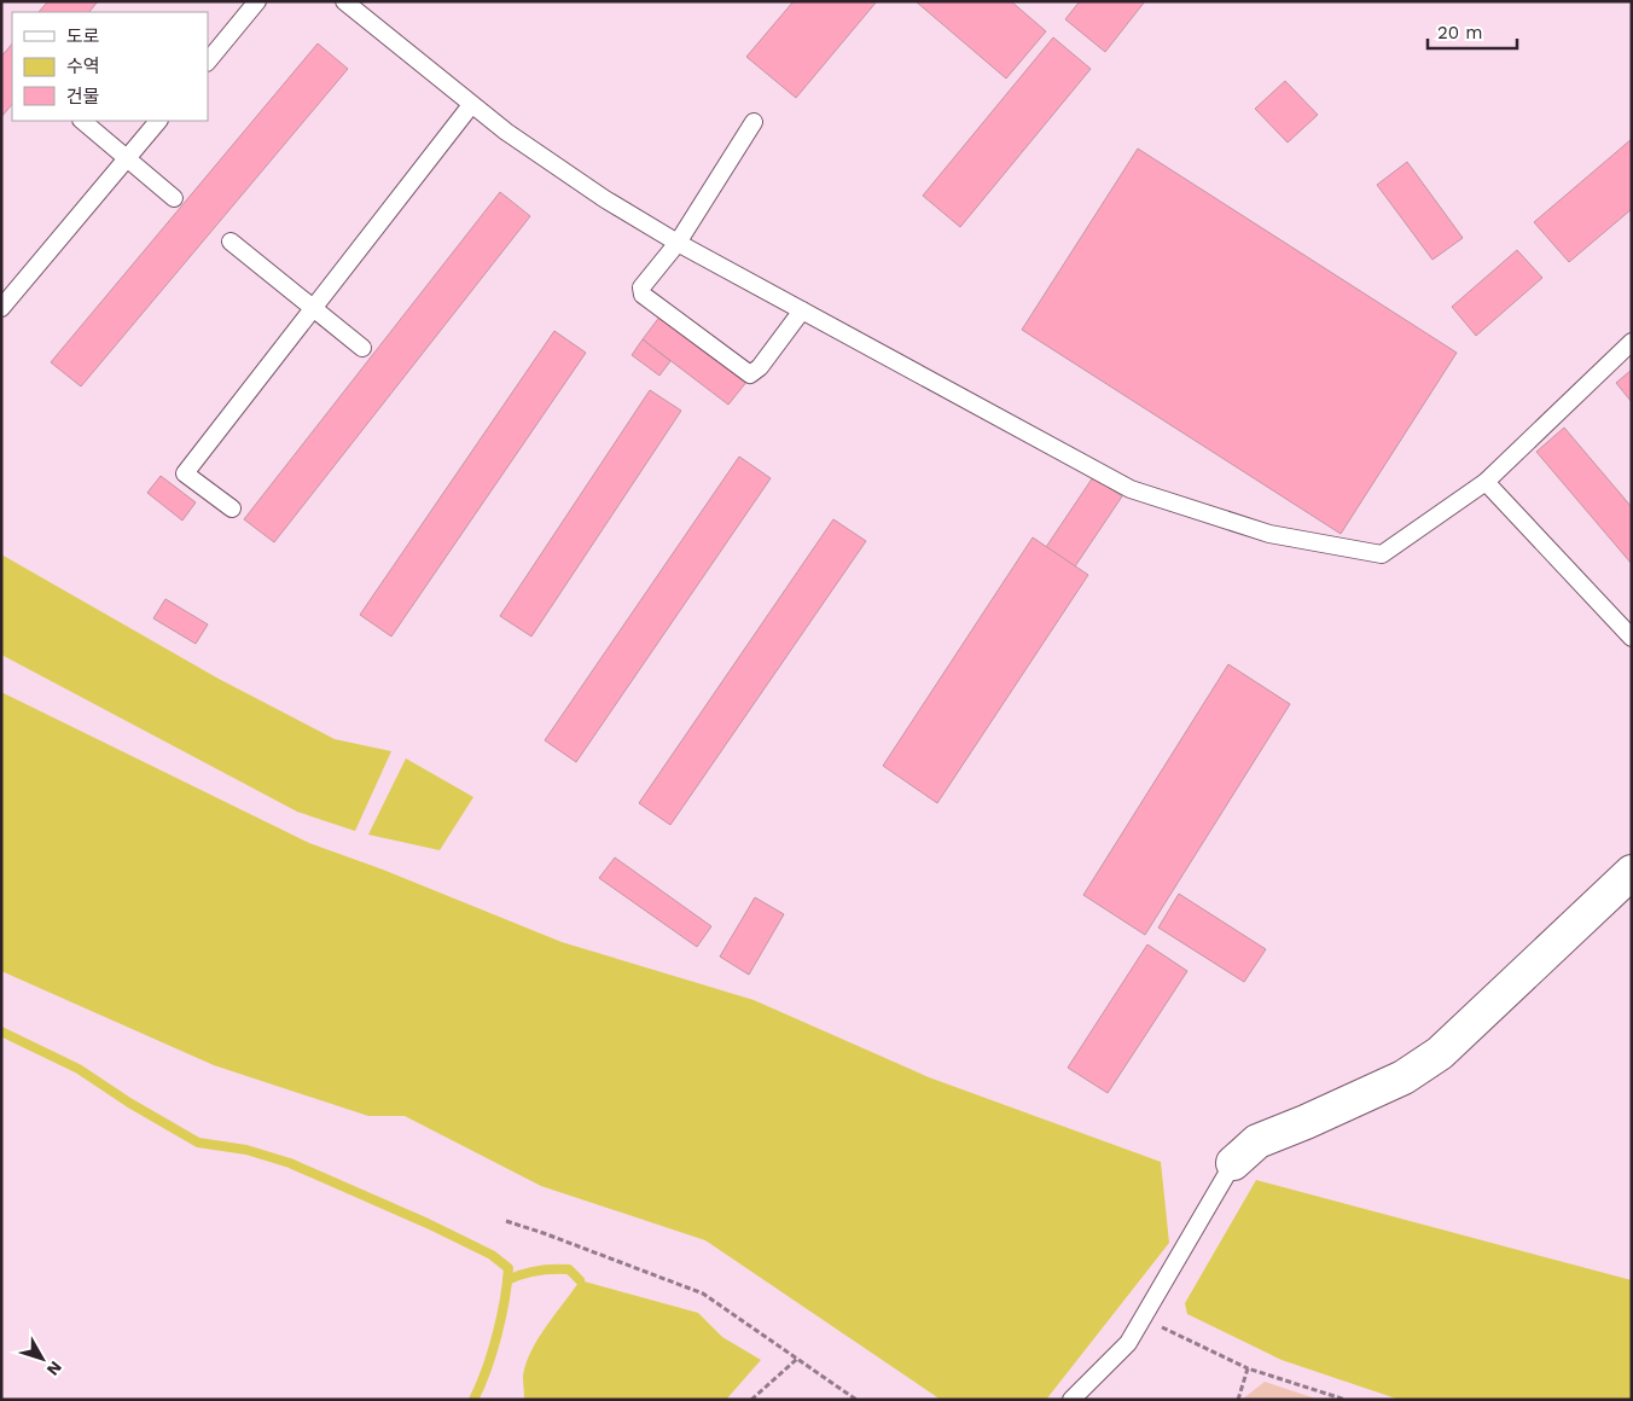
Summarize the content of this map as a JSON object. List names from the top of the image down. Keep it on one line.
{"legend":["도로","수역","건물"],"scale_bar":"20 m","north":"bottom right"}
